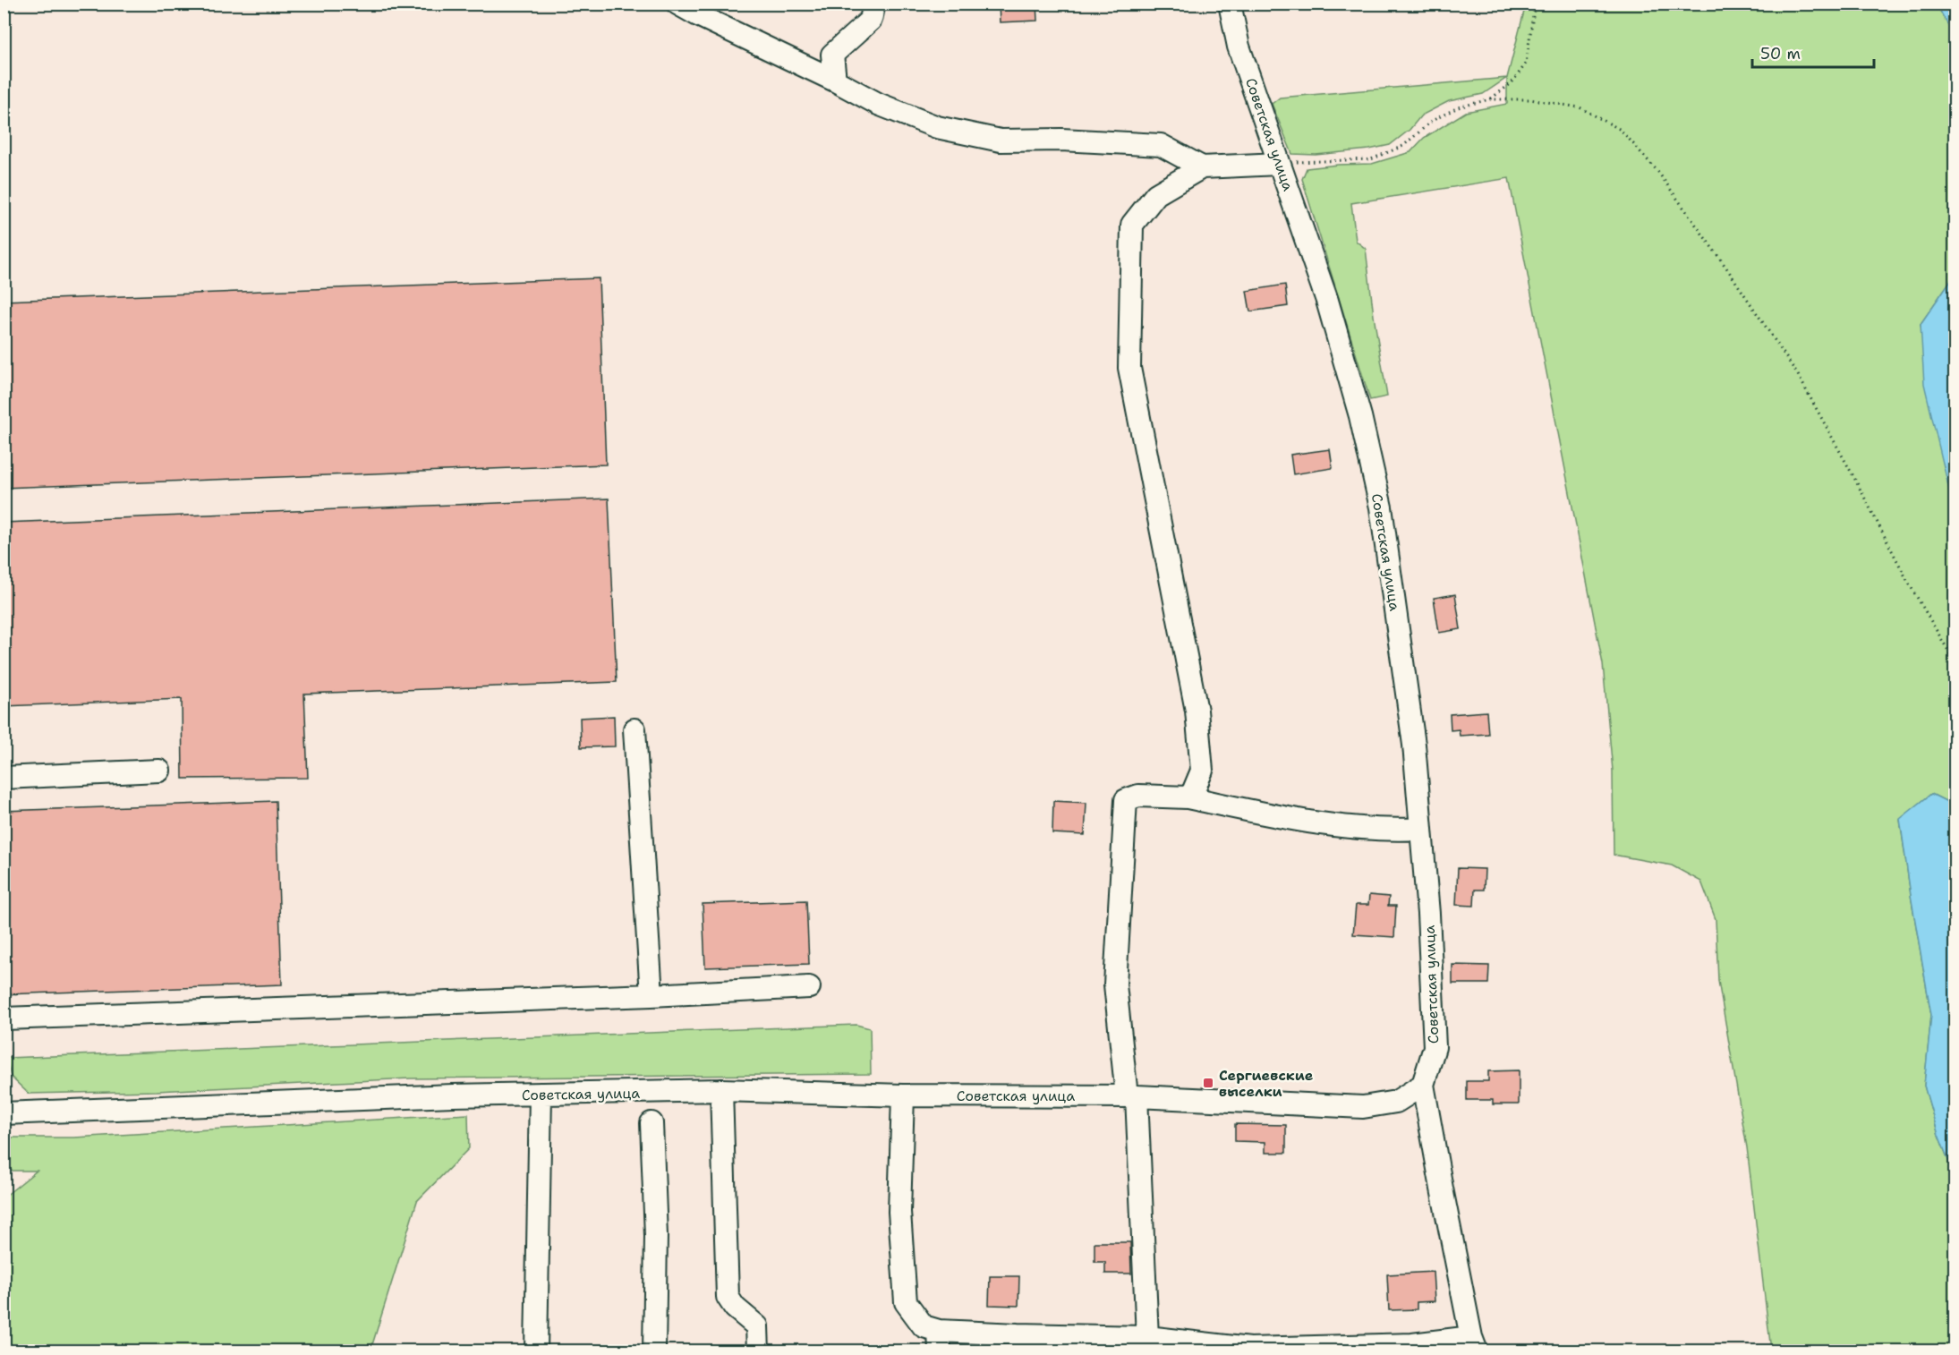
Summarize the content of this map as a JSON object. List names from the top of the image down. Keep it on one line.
{"streets":{"street":["Советская улица"]},"places":{"transit":["Сергиевские выселки"]},"scale_bar":"50 m"}
